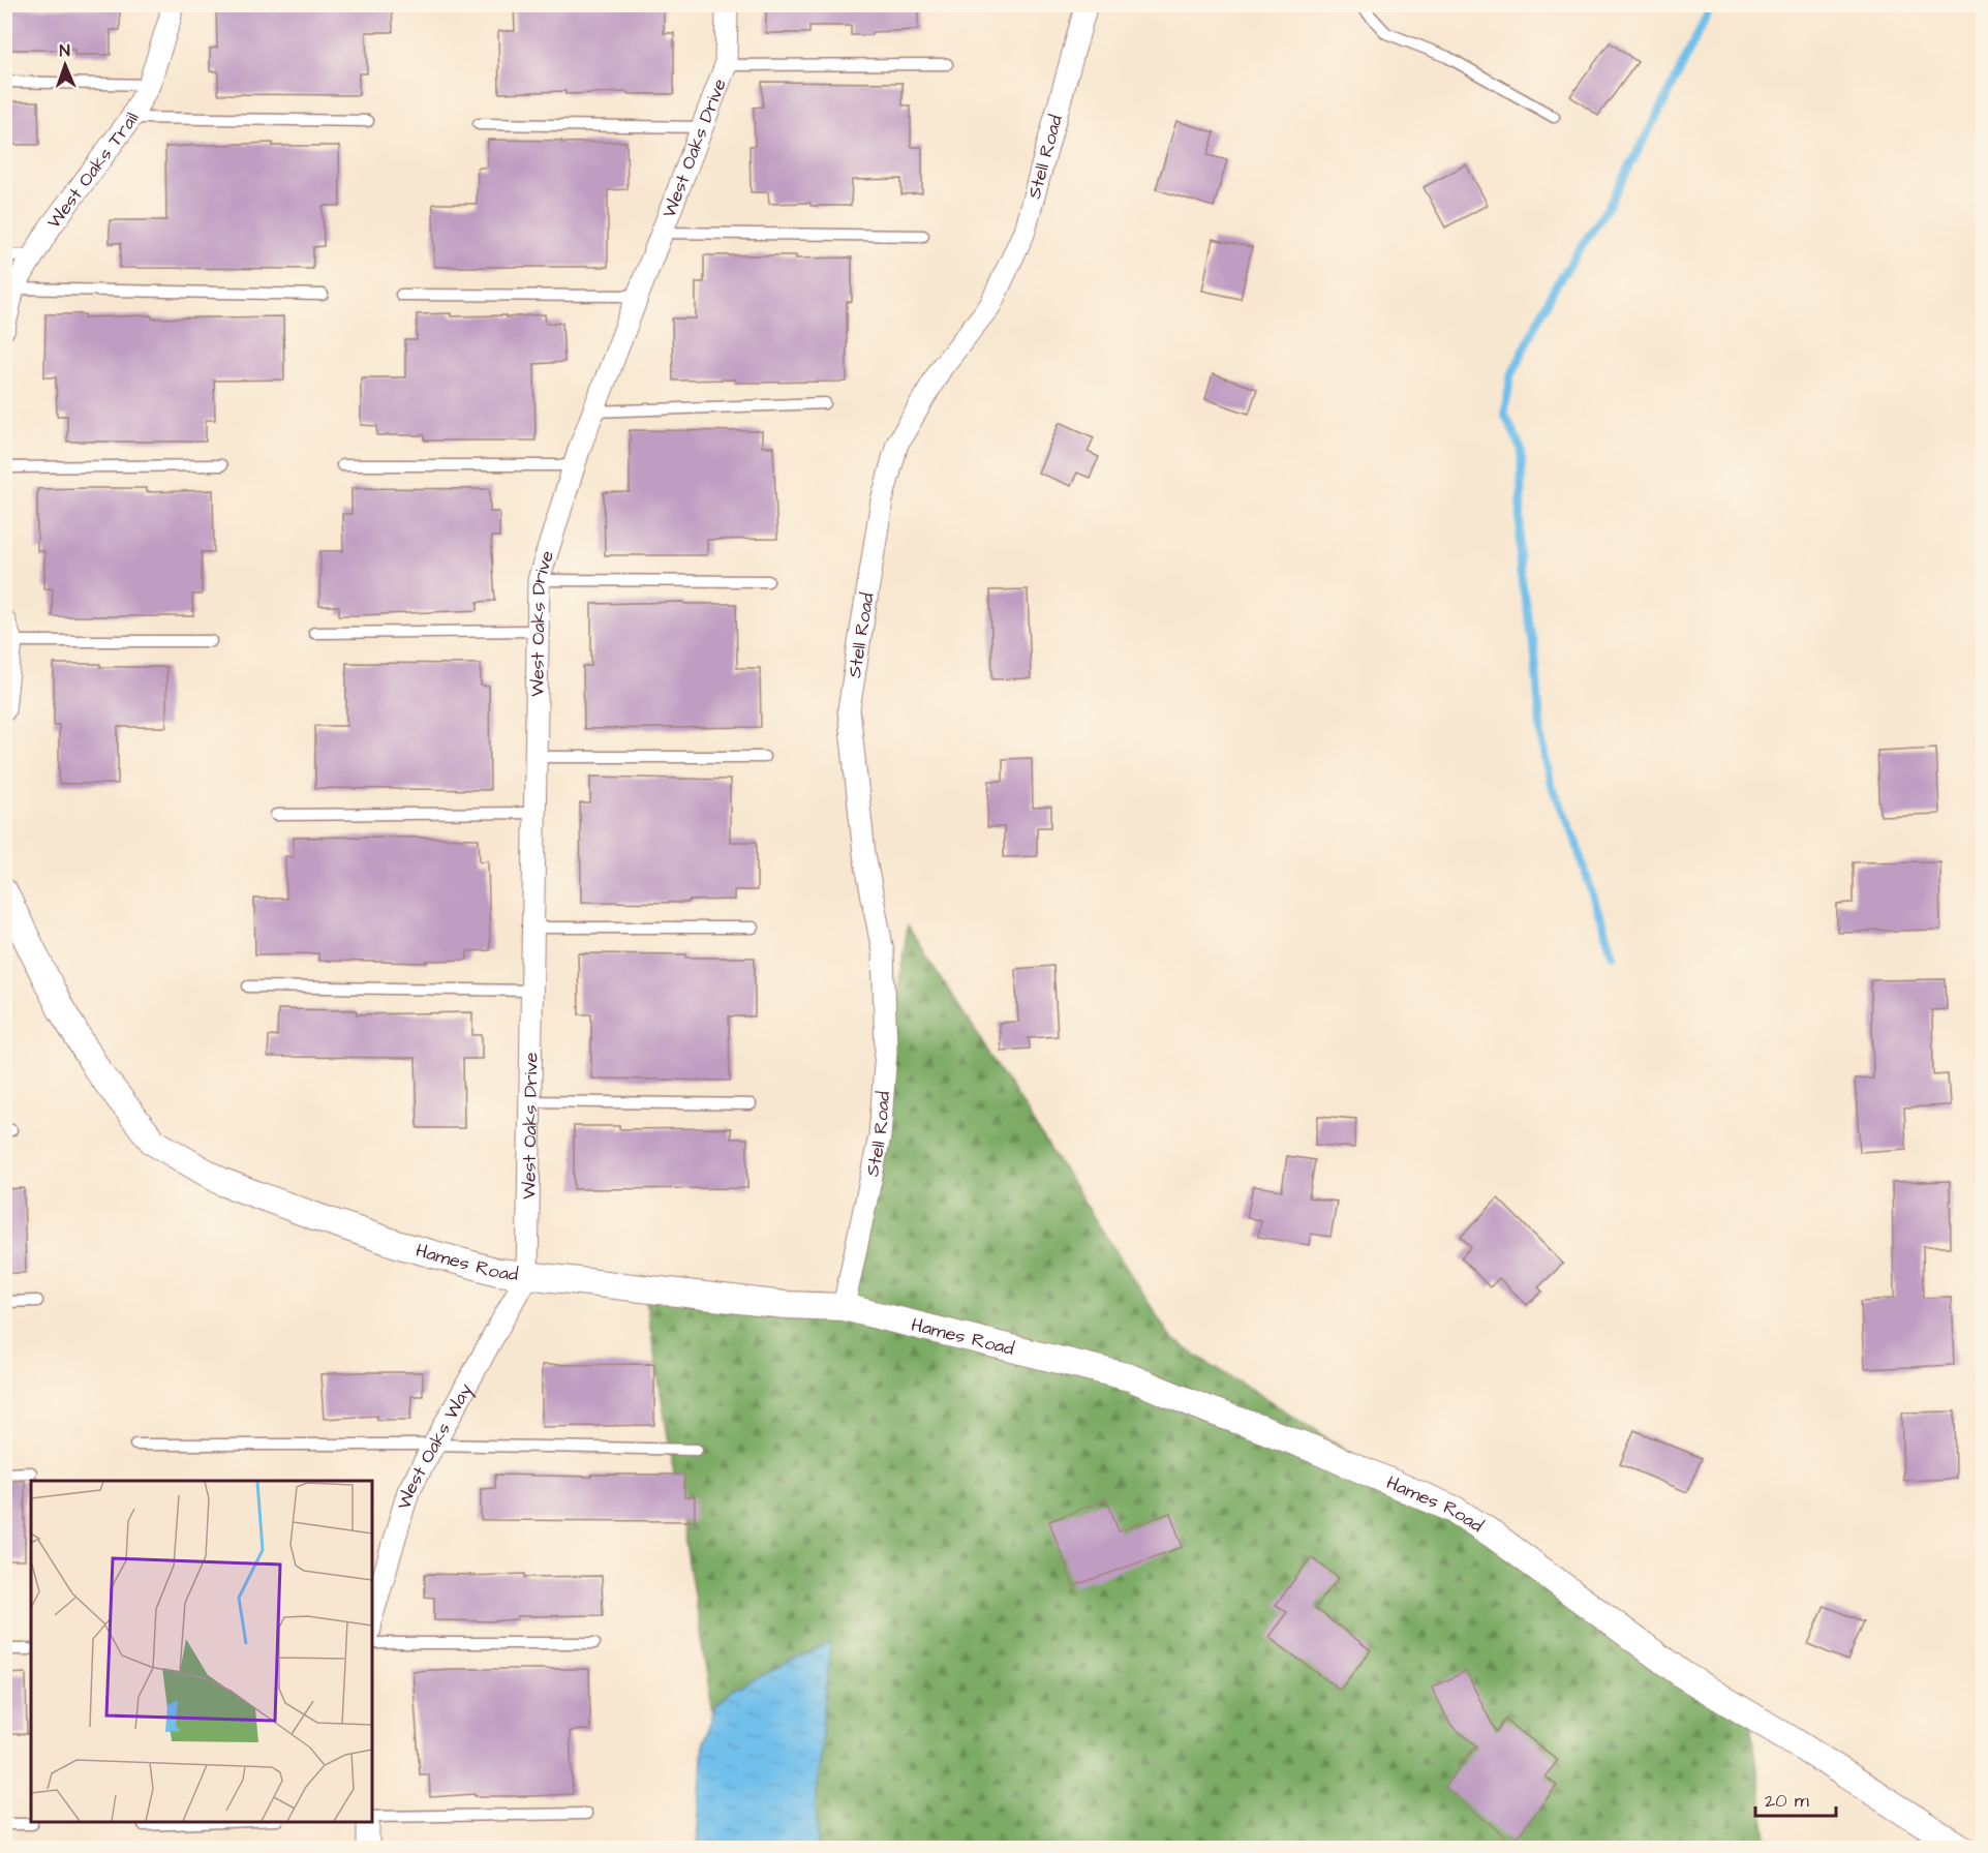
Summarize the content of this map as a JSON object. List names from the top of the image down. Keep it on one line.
{"streets":{"street":["West Oaks Drive","Stell Road","West Oaks Trail","Hames Road","West Oaks Way"]},"crossings":[["West Oaks Drive","Hames Road"],["West Oaks Drive","West Oaks Way"],["Stell Road","Hames Road"],["Hames Road","West Oaks Way"]],"scale_bar":"20 m","north":"top"}
